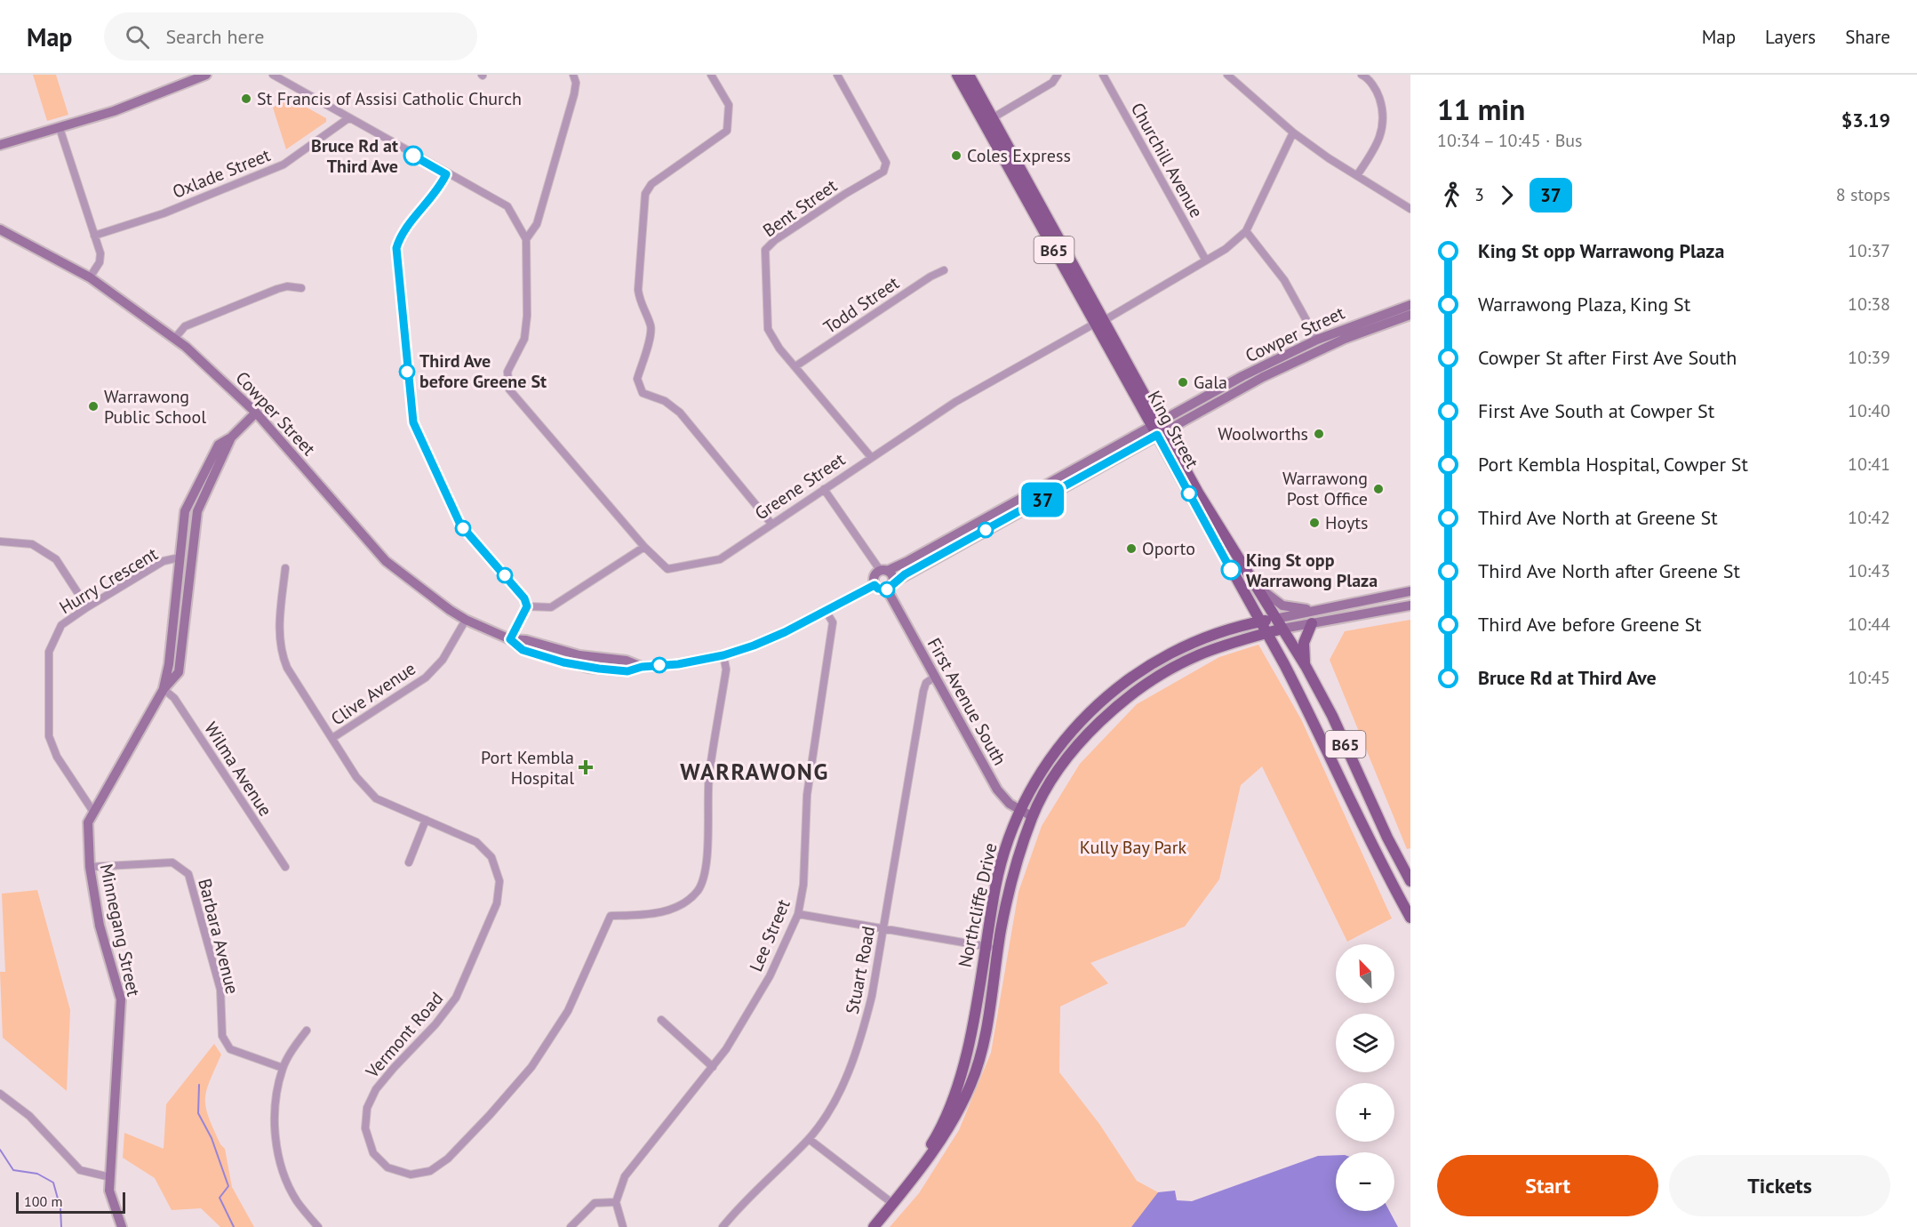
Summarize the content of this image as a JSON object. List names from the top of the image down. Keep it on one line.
{"streets":{"main road":["B65","Cowper Street","King Street","First Avenue South","Northcliffe Drive","Minnegang Street"],"street":["Churchill Avenue","Oxlade Street","Bent Street","Todd Street","Greene Street","Hurry Crescent","Clive Avenue","Wilma Avenue","Lee Street","Barbara Avenue","Stuart Road","Vermont Road"]},"crossings":[["Churchill Avenue","Greene Street"],["Bent Street","Todd Street"],["Bent Street","Greene Street"],["Cowper Street","King Street"],["Cowper Street","Clive Avenue"],["Cowper Street","First Avenue South"],["Cowper Street","Minnegang Street"],["Cowper Street","Lee Street"],["Cowper Street","Vermont Road"],["King Street","Greene Street"],["King Street","Northcliffe Drive"],["Hurry Crescent","Minnegang Street"],["Clive Avenue","Vermont Road"],["First Avenue South","Northcliffe Drive"],["First Avenue South","Stuart Road"],["Wilma Avenue","Minnegang Street"],["Minnegang Street","Barbara Avenue"]],"districts":["WARRAWONG"],"parks":["Kully Bay Park"],"places":{"other":["St Francis of Assisi Catholic Church","Bruce Rd at Third Ave","Coles Express","Third Ave before Greene St","Gala","Warrawong Public School","Woolworths","Warrawong Post Office","Hoyts","Oporto","King St opp Warrawong Plaza"],"health":["Port Kembla Hospital"]},"lines":["bus line 37"],"scale_bar":"100 m","north":"top left","page":{"header":"Map","search":"Search here","nav":["Map","Layers","Share"],"on_map":"37","heading":["11 min","10:34 – 10:45 · Bus","$3.19"],"legs":["3","37","8 stops"],"list":[{"name":"King St opp Warrawong Plaza","value":"10:37"},{"name":"Warrawong Plaza, King St","value":"10:38"},{"name":"Cowper St after First Ave South","value":"10:39"},{"name":"First Ave South at Cowper St","value":"10:40"},{"name":"Port Kembla Hospital, Cowper St","value":"10:41"},{"name":"Third Ave North at Greene St","value":"10:42"},{"name":"Third Ave North after Greene St","value":"10:43"},{"name":"Third Ave before Greene St","value":"10:44"},{"name":"Bruce Rd at Third Ave","value":"10:45"}],"map_buttons":["+","−"],"buttons":["Start","Tickets"],"scale":"100 m"}}
